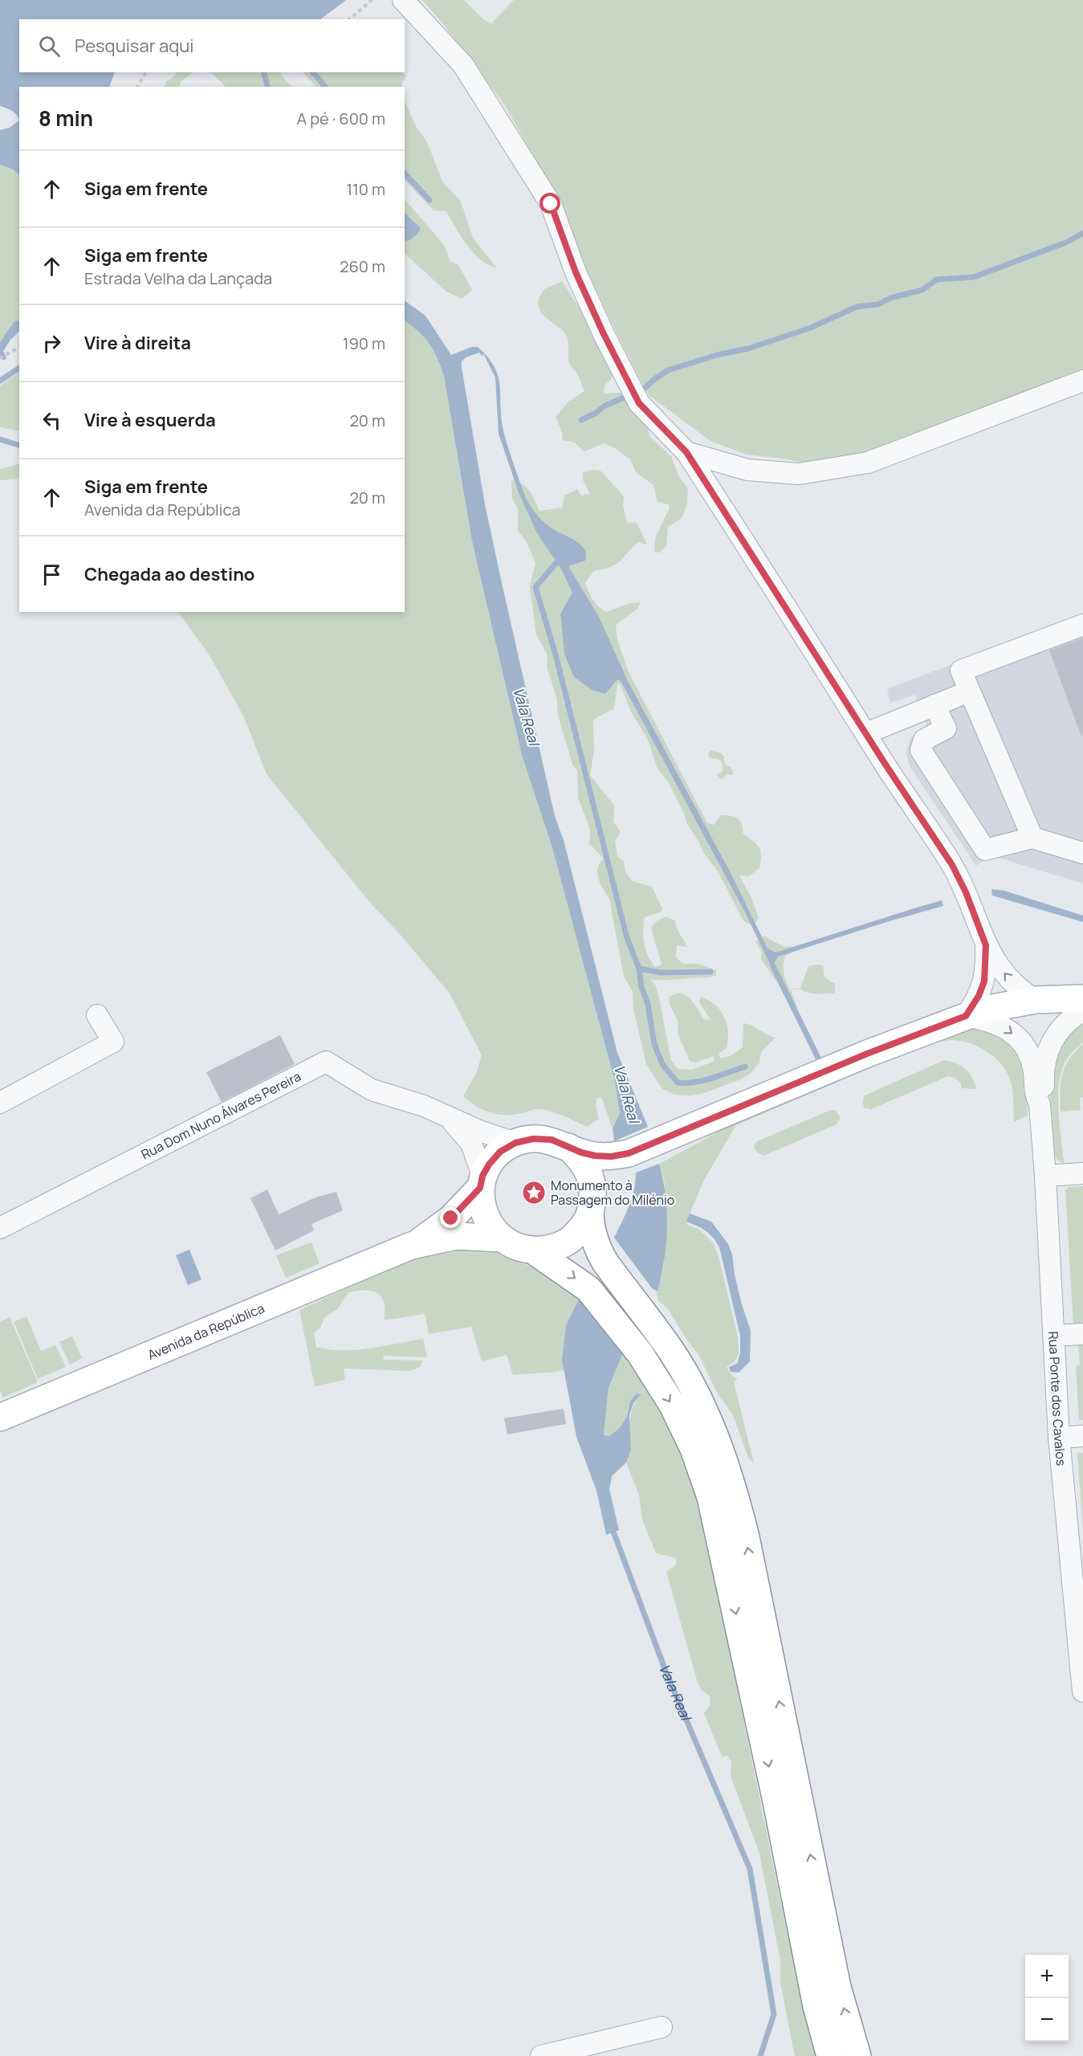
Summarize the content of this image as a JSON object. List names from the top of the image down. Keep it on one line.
{"streets":{"main road":["Avenida da República"],"street":["Rua Dom Nuno Álvares Pereira","Rua Ponte dos Cavalos"]},"crossings":[["Rua Dom Nuno Álvares Pereira","Avenida da República"]],"water":["Vala Real"],"places":{"place":["Monumento à Passagem do Milénio"]},"page":{"search":"Pesquisar aqui","heading":["8 min","A pé · 600 m"],"list":[["Siga em frente","110 m"],["Siga em frente","Estrada Velha da Lançada","260 m"],["Vire à direita","190 m"],["Vire à esquerda","20 m"],["Siga em frente","Avenida da República","20 m"],"Chegada ao destino"],"map_buttons":["+","−"]}}
